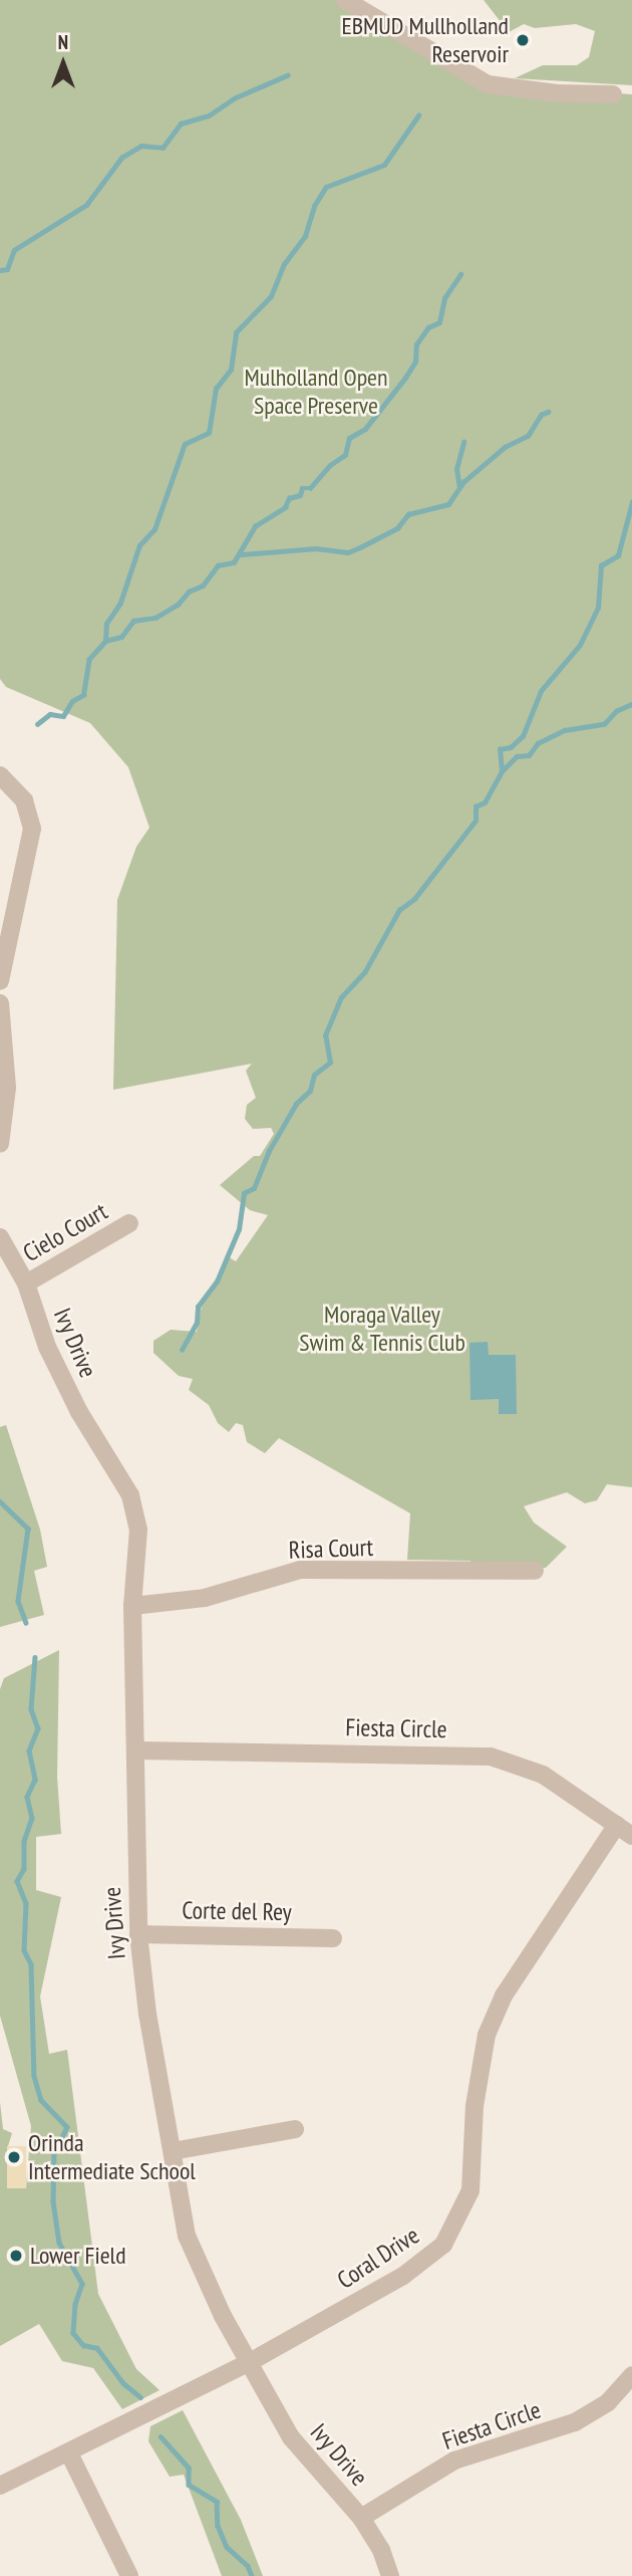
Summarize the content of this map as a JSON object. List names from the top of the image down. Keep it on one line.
{"streets":{"street":["Cielo Court","Ivy Drive","Risa Court","Fiesta Circle","Corte del Rey","Coral Drive"]},"crossings":[["Cielo Court","Ivy Drive"],["Ivy Drive","Risa Court"],["Ivy Drive","Fiesta Circle"],["Ivy Drive","Corte del Rey"],["Ivy Drive","Coral Drive"],["Fiesta Circle","Coral Drive"]],"parks":["Mulholland Open Space Preserve","Moraga Valley Swim & Tennis Club"],"places":["EBMUD Mullholland Reservoir","Orinda Intermediate School","Lower Field"],"north":"top"}
